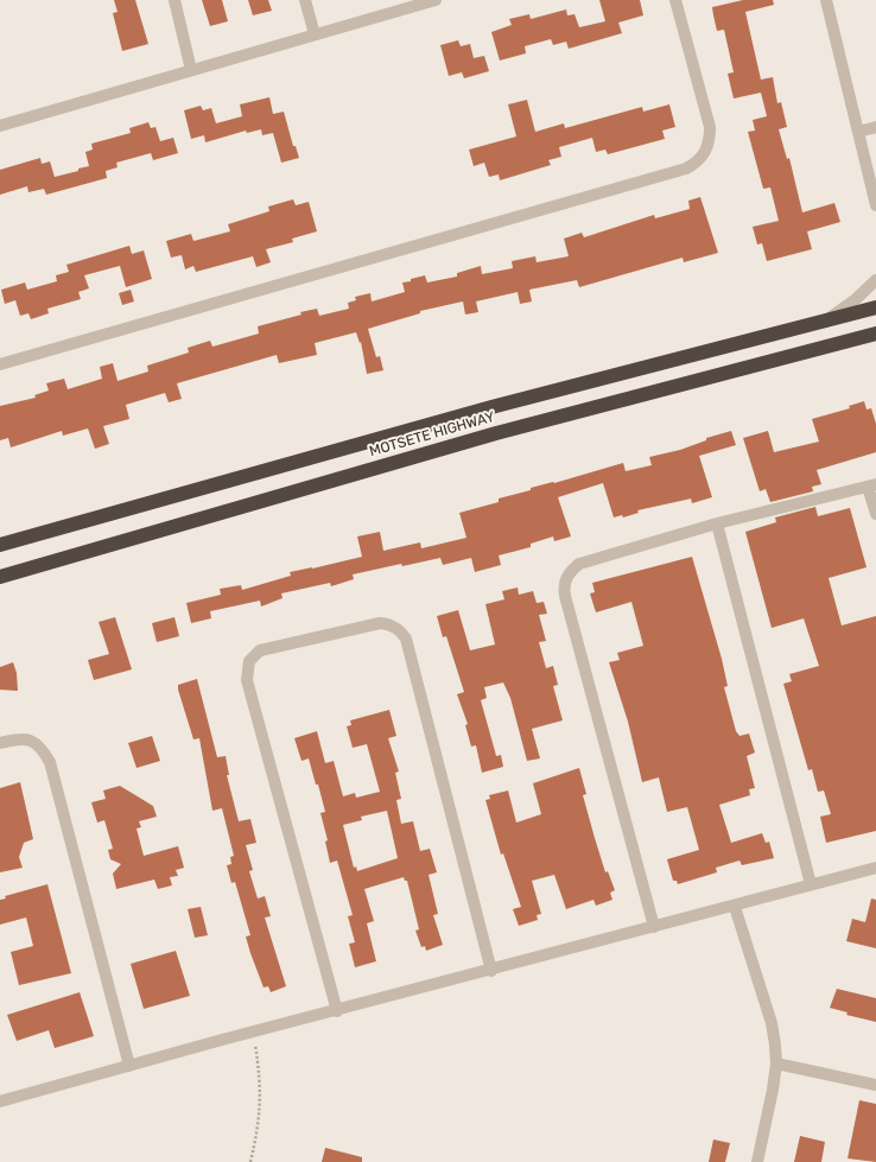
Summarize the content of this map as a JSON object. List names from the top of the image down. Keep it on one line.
{"streets":{"highway":["MOTSETE HIGHWAY"]}}
